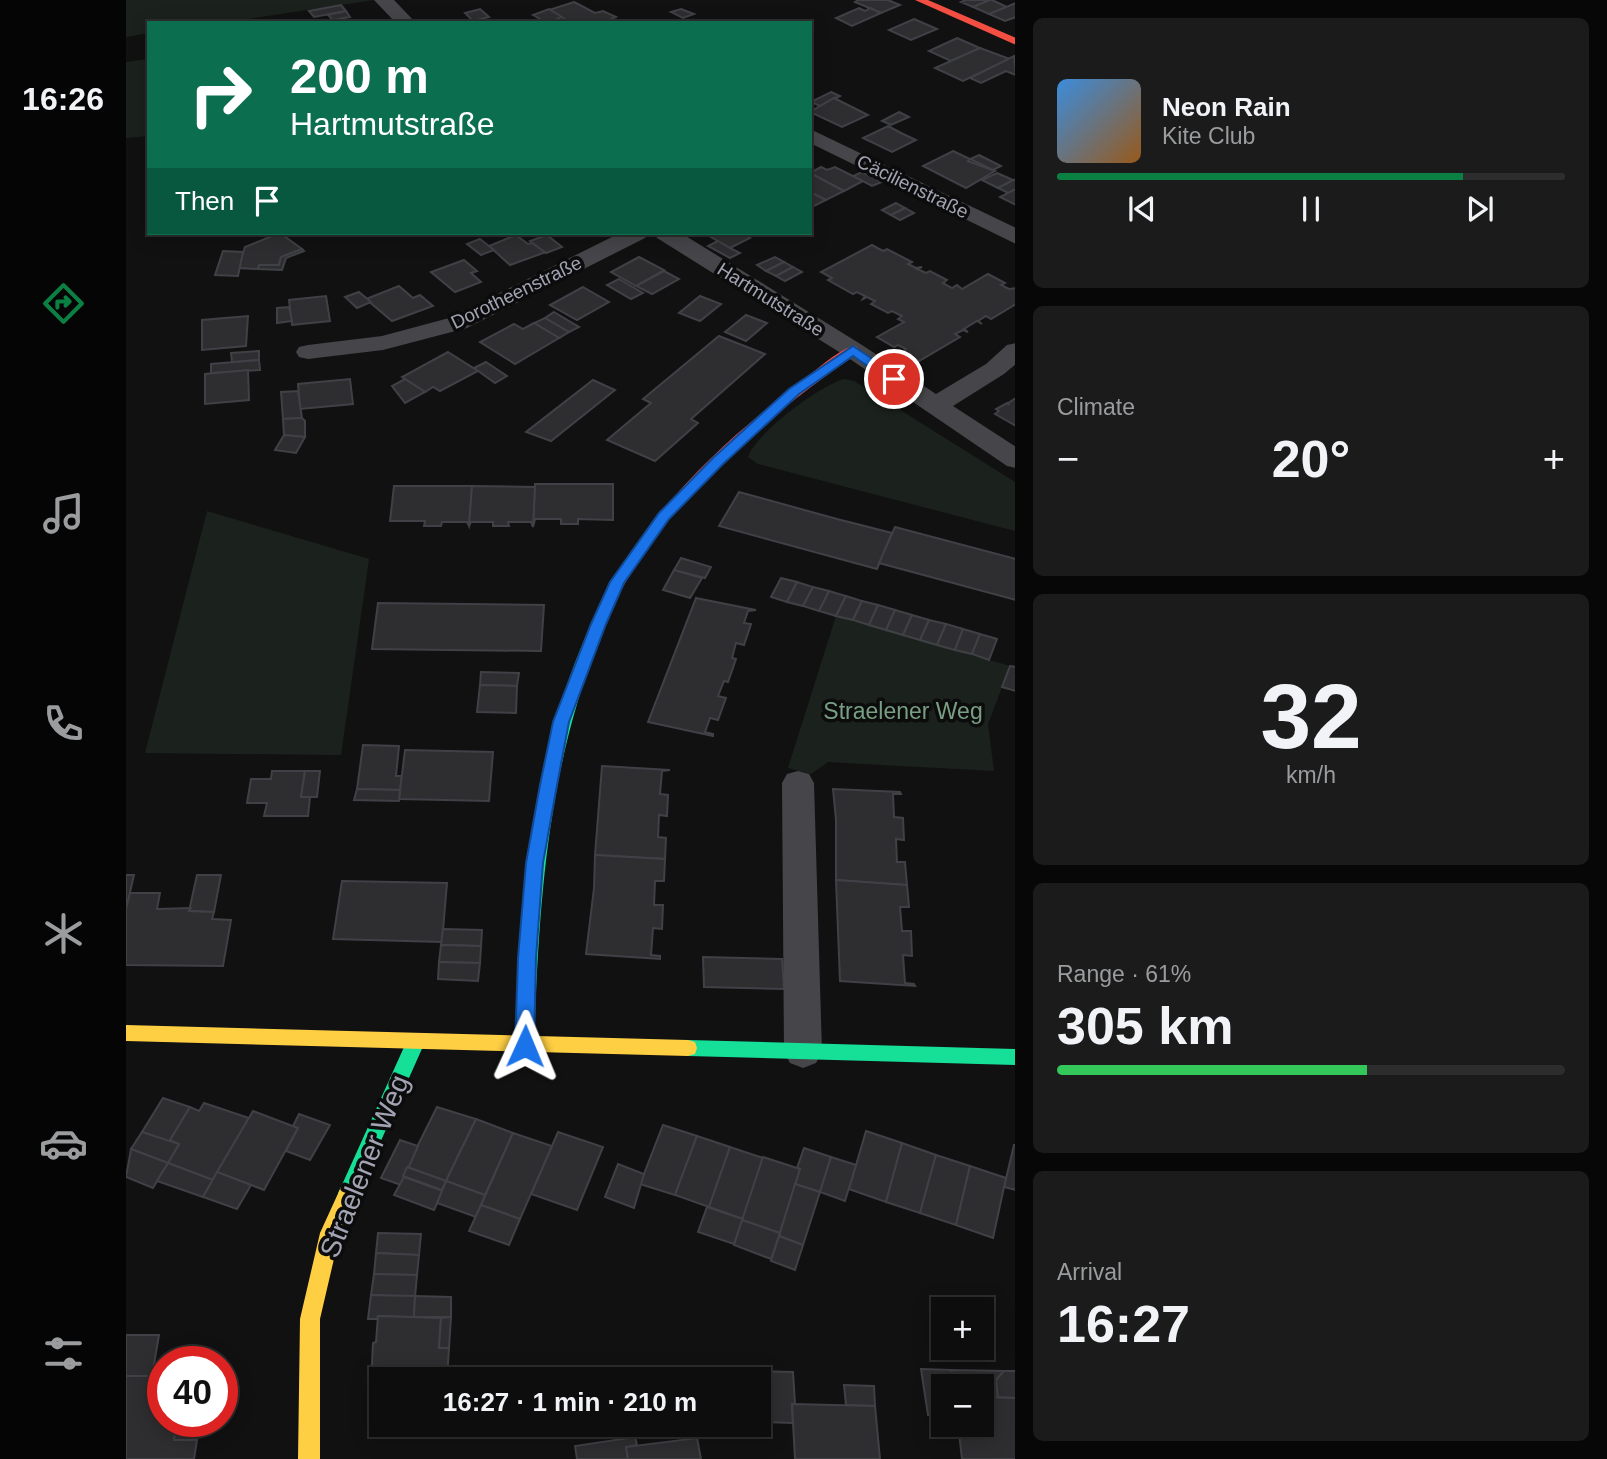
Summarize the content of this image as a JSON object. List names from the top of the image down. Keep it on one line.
{"streets":{"street":["Cäcilienstraße","Dorotheenstraße","Hartmutstraße","Straelener Weg"]},"parks":["Straelener Weg"],"page":{"tabs":"16:26","turn":["200 m","Hartmutstraße"],"song":["Neon Rain","Kite Club"],"then":"Then","tile":["Climate",["32","km/h"],["Range · 61%","305 km"],["Arrival","16:27"]],"heat":["−","20°","+"],"map_buttons":["+","−"],"limit":"40","trip":"16:27 · 1 min · 210 m"}}
